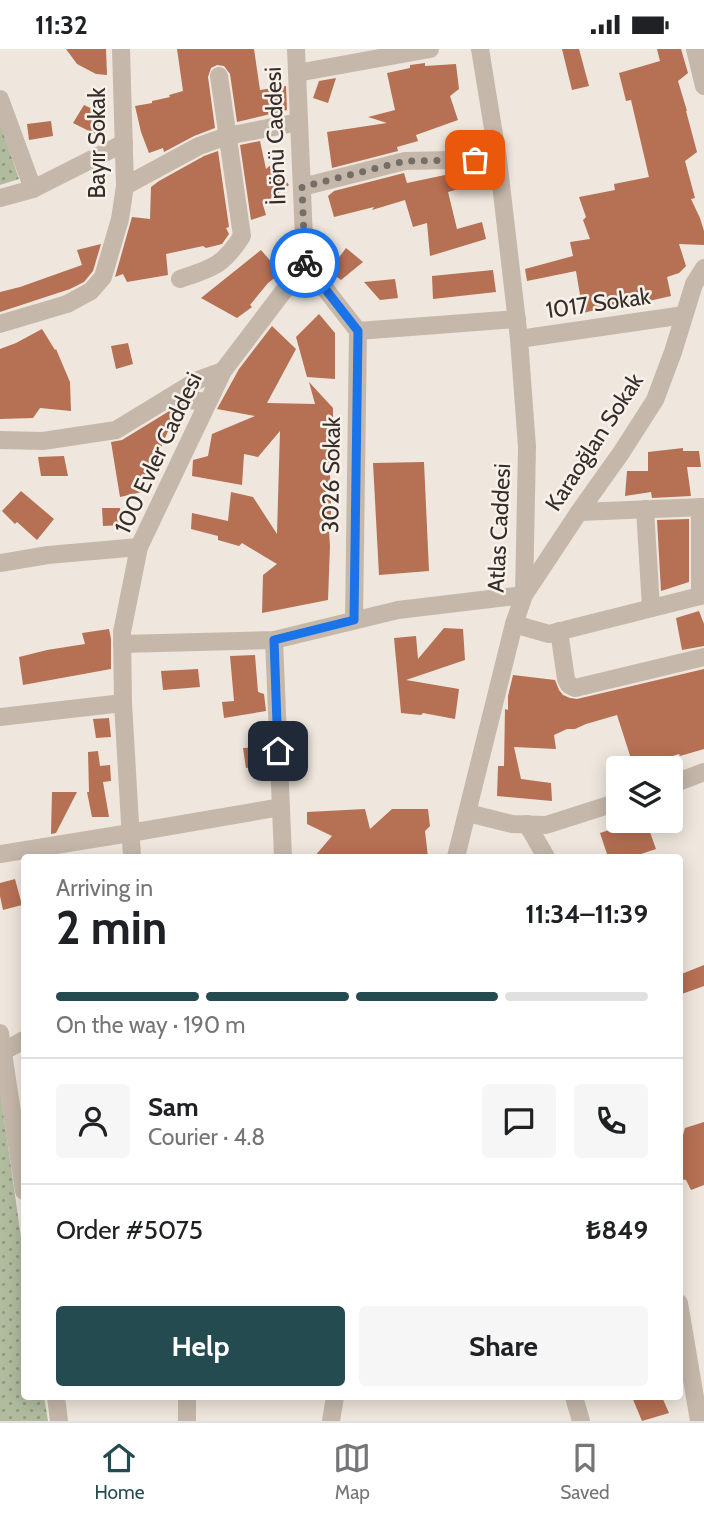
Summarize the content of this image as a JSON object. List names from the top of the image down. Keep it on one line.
{"streets":{"street":["İnönü Caddesi","Bayır Sokak","1017 Sokak","Karaoğlan Sokak","100 Evler Caddesi","3026 Sokak","Atlas Caddesi"]},"crossings":[["İnönü Caddesi","100 Evler Caddesi"],["1017 Sokak","Karaoğlan Sokak"],["1017 Sokak","Atlas Caddesi"],["Karaoğlan Sokak","Atlas Caddesi"]],"page":{"status":"11:32","heading":["2 min","Arriving in","11:34–11:39"],"panel":["Sam","Courier · 4.8","Order #5075","₺849"],"bar":"On the way · 190 m","buttons":["Help","Share"],"tabs":["Home","Map","Saved"]}}
